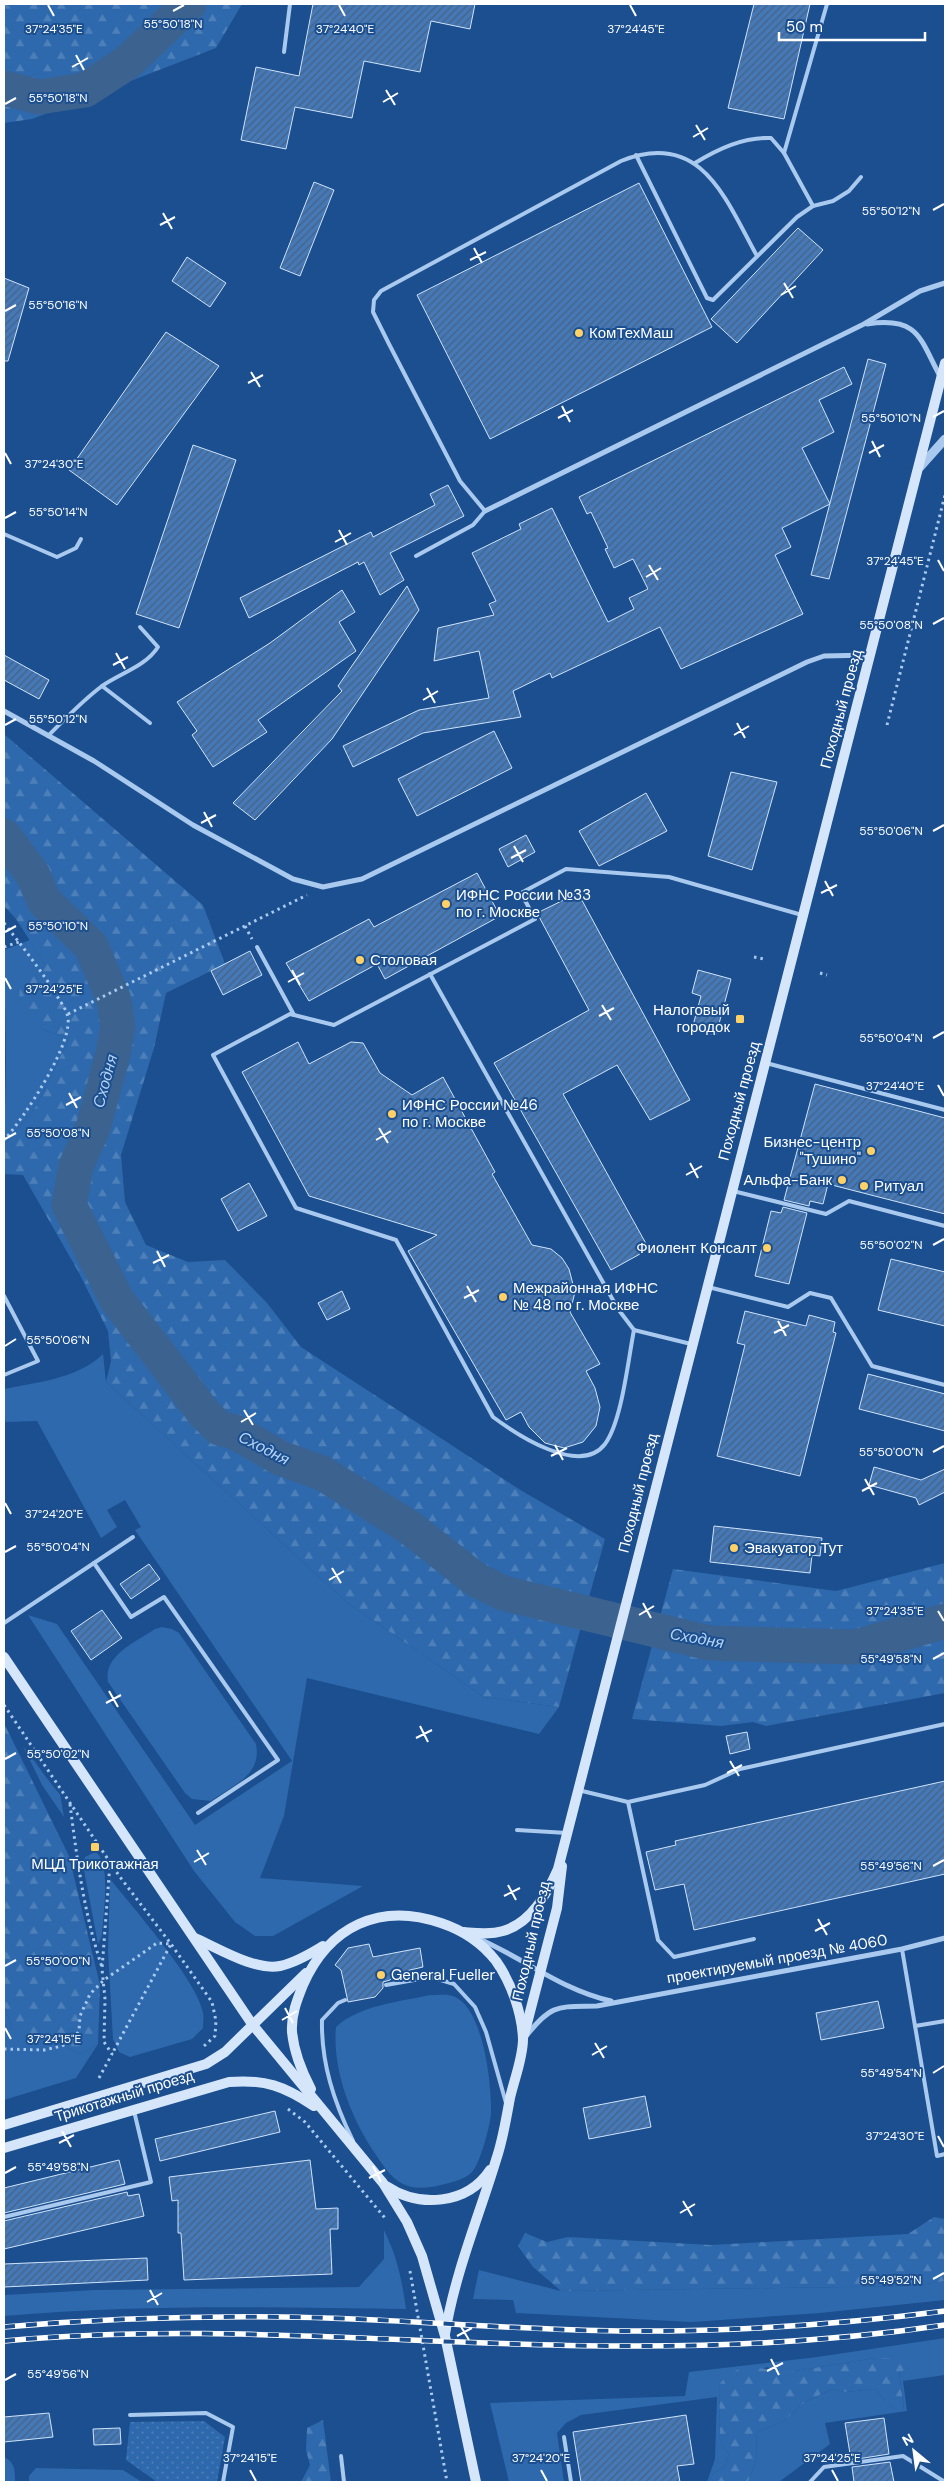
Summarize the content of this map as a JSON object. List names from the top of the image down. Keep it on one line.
{"streets":{"main road":["Походный проезд","Трикотажный проезд"],"street":["проектируемый проезд № 4060"]},"crossings":[["Походный проезд","проектируемый проезд № 4060"]],"water":["Сходня"],"places":{"other":["КомТехМаш","ИФНС России №33 по г. Москве","Столовая","ИФНС России №46 по г. Москве","Бизнес-центр \"Тушино\"","Альфа-Банк","Ритуал","Фиолент Консалт","Межрайонная ИФНС № 48 по г. Москве","Эвакуатор Тут","General Fueller"],"transit":["Налоговый городок","МЦД Трикотажная"]},"scale_bar":"50 m","north":"top left","coordinates":["55°50'18\"N","37°24'35\"E","37°24'40\"E","37°24'45\"E","55°50'12\"N","55°50'16\"N","55°50'10\"N","37°24'30\"E","55°50'14\"N","55°50'08\"N","55°50'06\"N","37°24'25\"E","55°50'04\"N","55°50'02\"N","55°50'00\"N","37°24'20\"E","55°49'58\"N","55°49'56\"N","37°24'15\"E","55°49'54\"N","55°49'52\"N"]}
